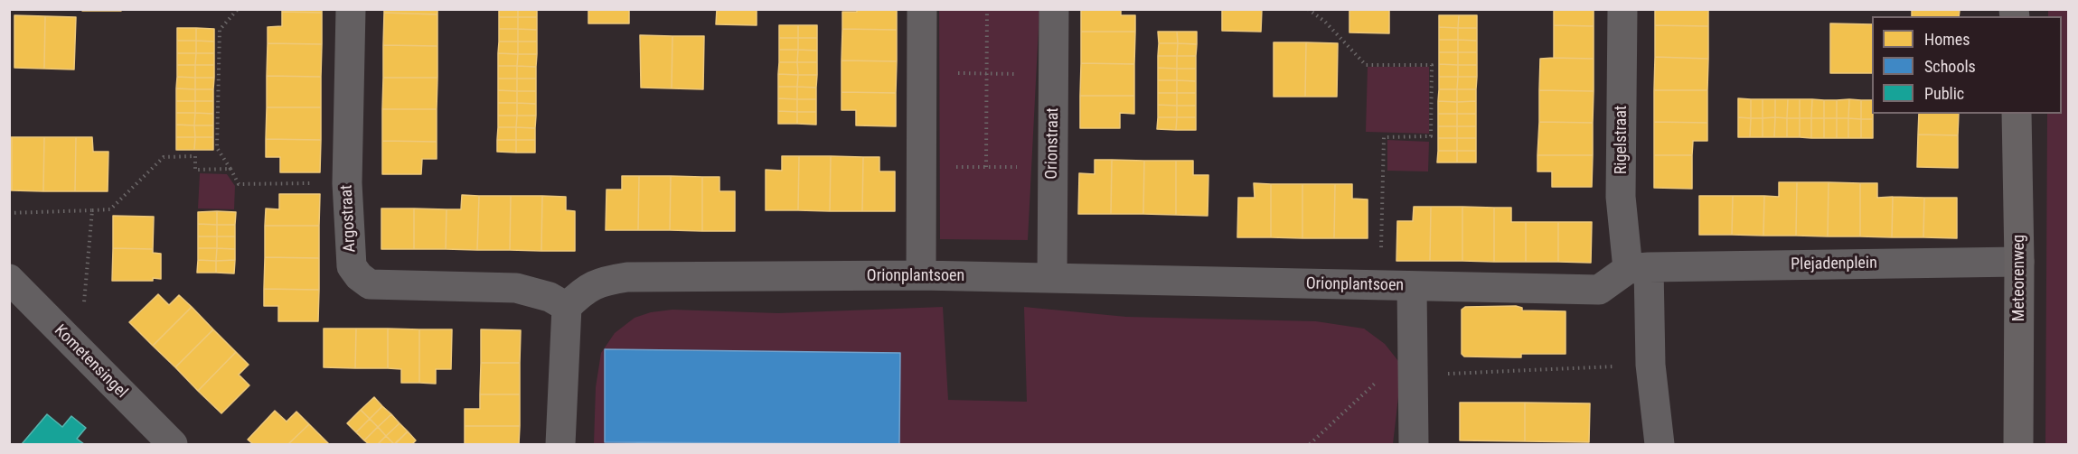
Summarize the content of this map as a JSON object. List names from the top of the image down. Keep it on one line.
{"streets":{"street":["Rigelstraat","Orionstraat","Argostraat","Plejadenplein","Orionplantsoen","Meteorenweg","Kometensingel"]},"crossings":[["Rigelstraat","Plejadenplein"],["Rigelstraat","Orionplantsoen"],["Orionstraat","Orionplantsoen"],["Argostraat","Orionplantsoen"],["Plejadenplein","Orionplantsoen"],["Plejadenplein","Meteorenweg"]],"legend":["Homes","Schools","Public"]}
